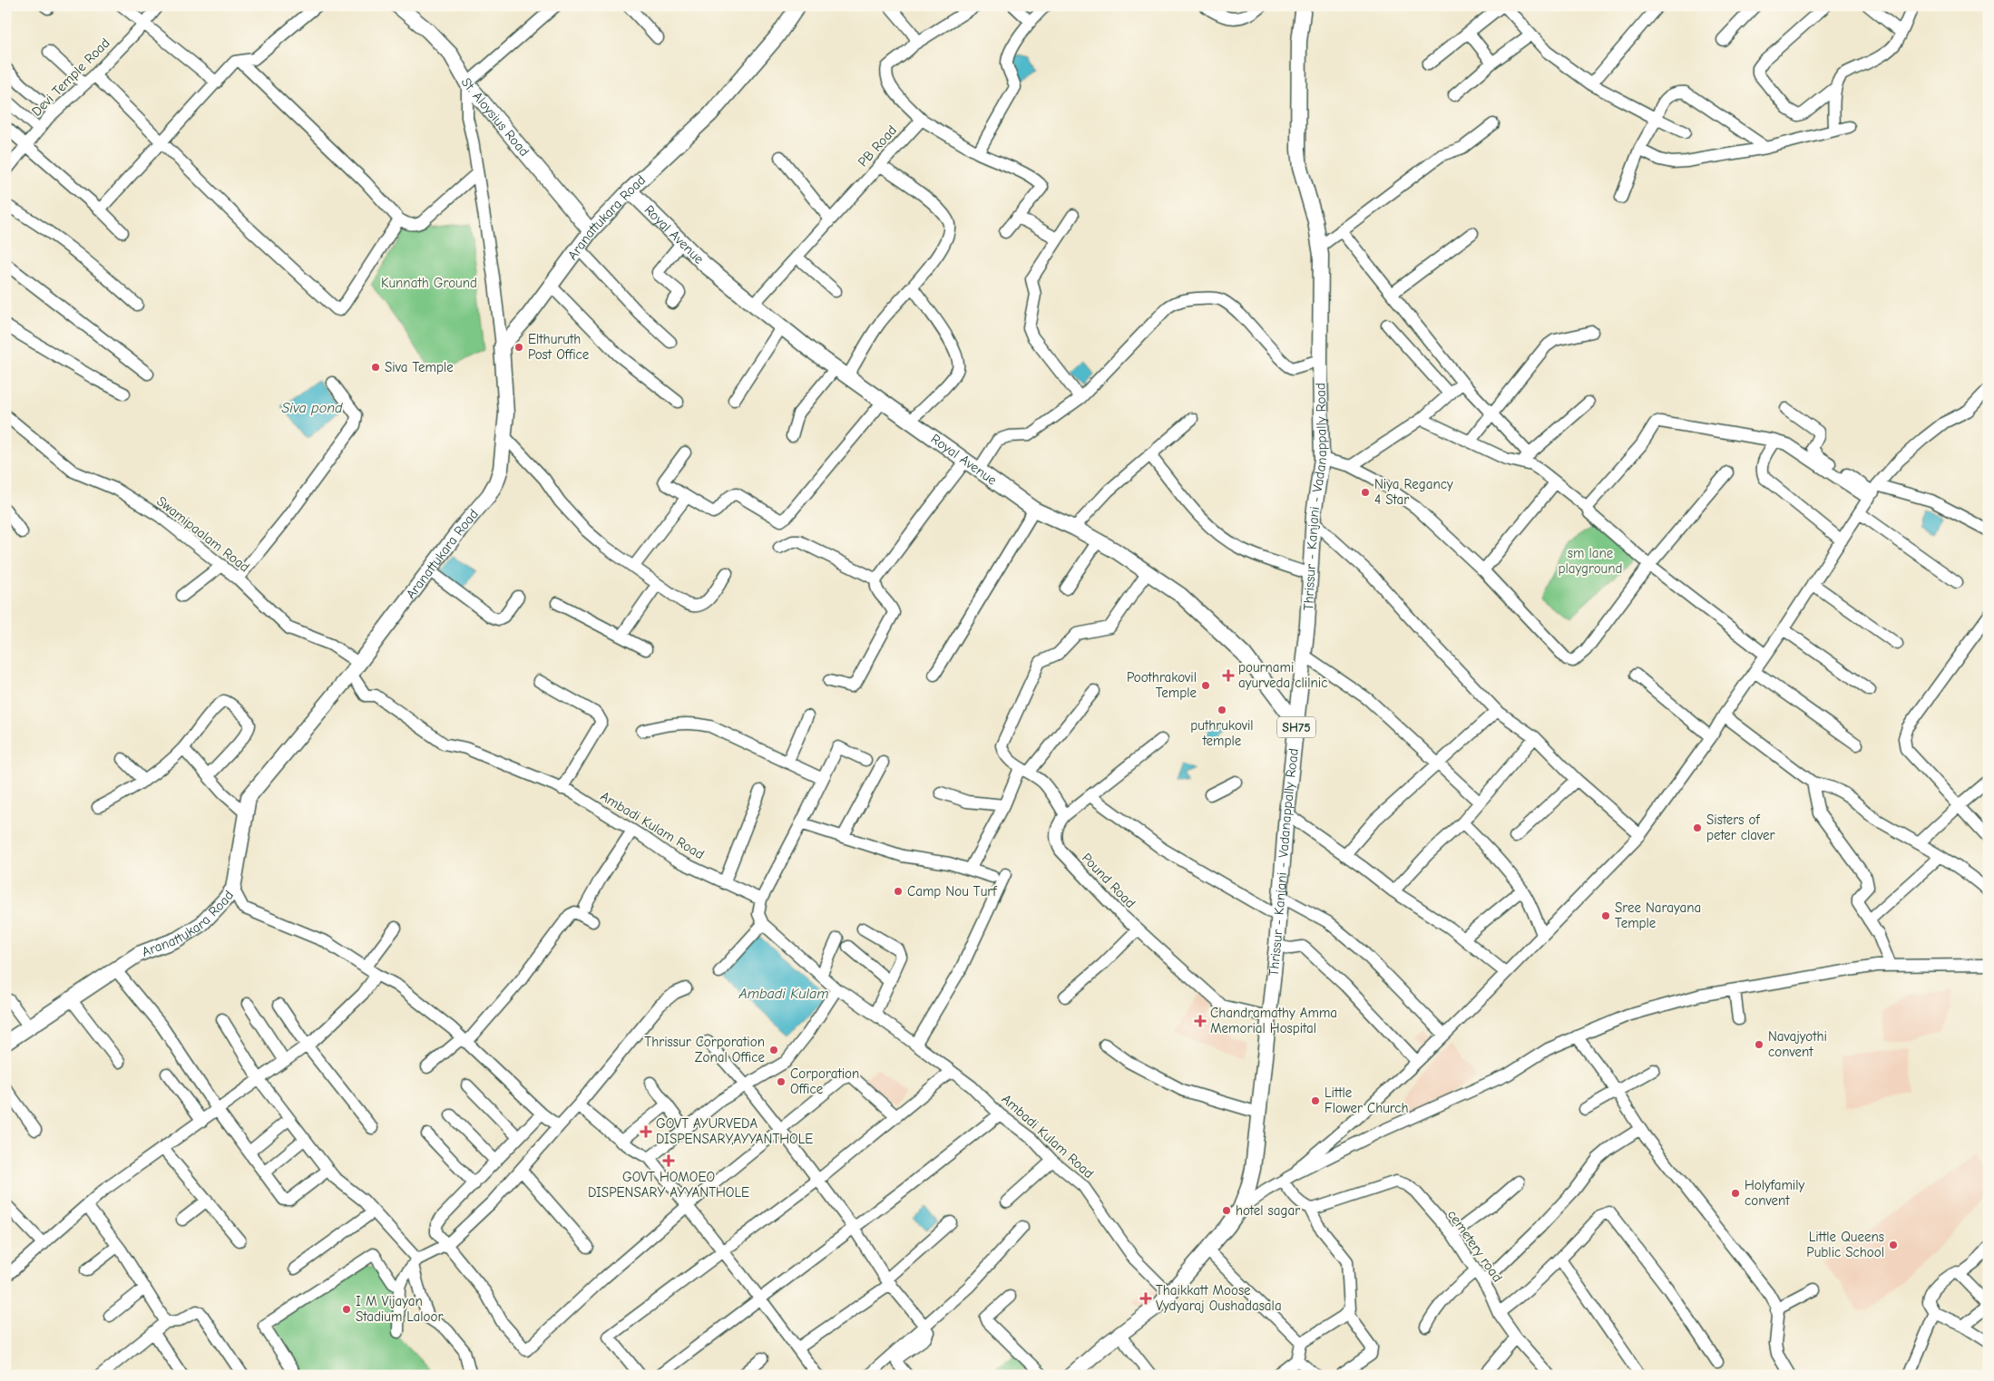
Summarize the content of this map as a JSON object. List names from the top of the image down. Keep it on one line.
{"streets":{"main road":["St. Aloysius Road","Aranattukara Road","Royal Avenue","Thrissur - Kanjani - Vadanappally Road","SH75"],"street":["Devi Temple Road","PB Road","Swamipaalam Road","Ambadi Kulam Road","Pound Road","cemetery road"]},"crossings":[["St. Aloysius Road","Aranattukara Road"],["PB Road","Royal Avenue"],["Aranattukara Road","Royal Avenue"],["Aranattukara Road","Swamipaalam Road"],["Aranattukara Road","Ambadi Kulam Road"],["Royal Avenue","Thrissur - Kanjani - Vadanappally Road"],["Thrissur - Kanjani - Vadanappally Road","Ambadi Kulam Road"],["Thrissur - Kanjani - Vadanappally Road","Pound Road"],["Swamipaalam Road","Ambadi Kulam Road"]],"water":["Siva pond","Ambadi Kulam"],"parks":["Kunnath Ground","sm lane playground"],"places":{"other":["Elthuruth Post Office","Siva Temple","Niya Regancy 4 Star","Poothrakovil Temple","puthrukovil temple","Sisters of peter claver","Camp Nou Turf","Sree Narayana Temple","Navajyothi convent","Thrissur Corporation Zonal Office","Corporation Office","Little Flower Church","Holyfamily convent","hotel sagar","Little Queens Public School","I M Vijayan Stadium Laloor"],"health":["pournami ayurveda clilnic","Chandramathy Amma Memorial Hospital","GOVT AYURVEDA DISPENSARY,AYYANTHOLE","GOVT HOMOEO DISPENSARY AYYANTHOLE","Thaikkatt Moose Vydyaraj Oushadasala"]}}
